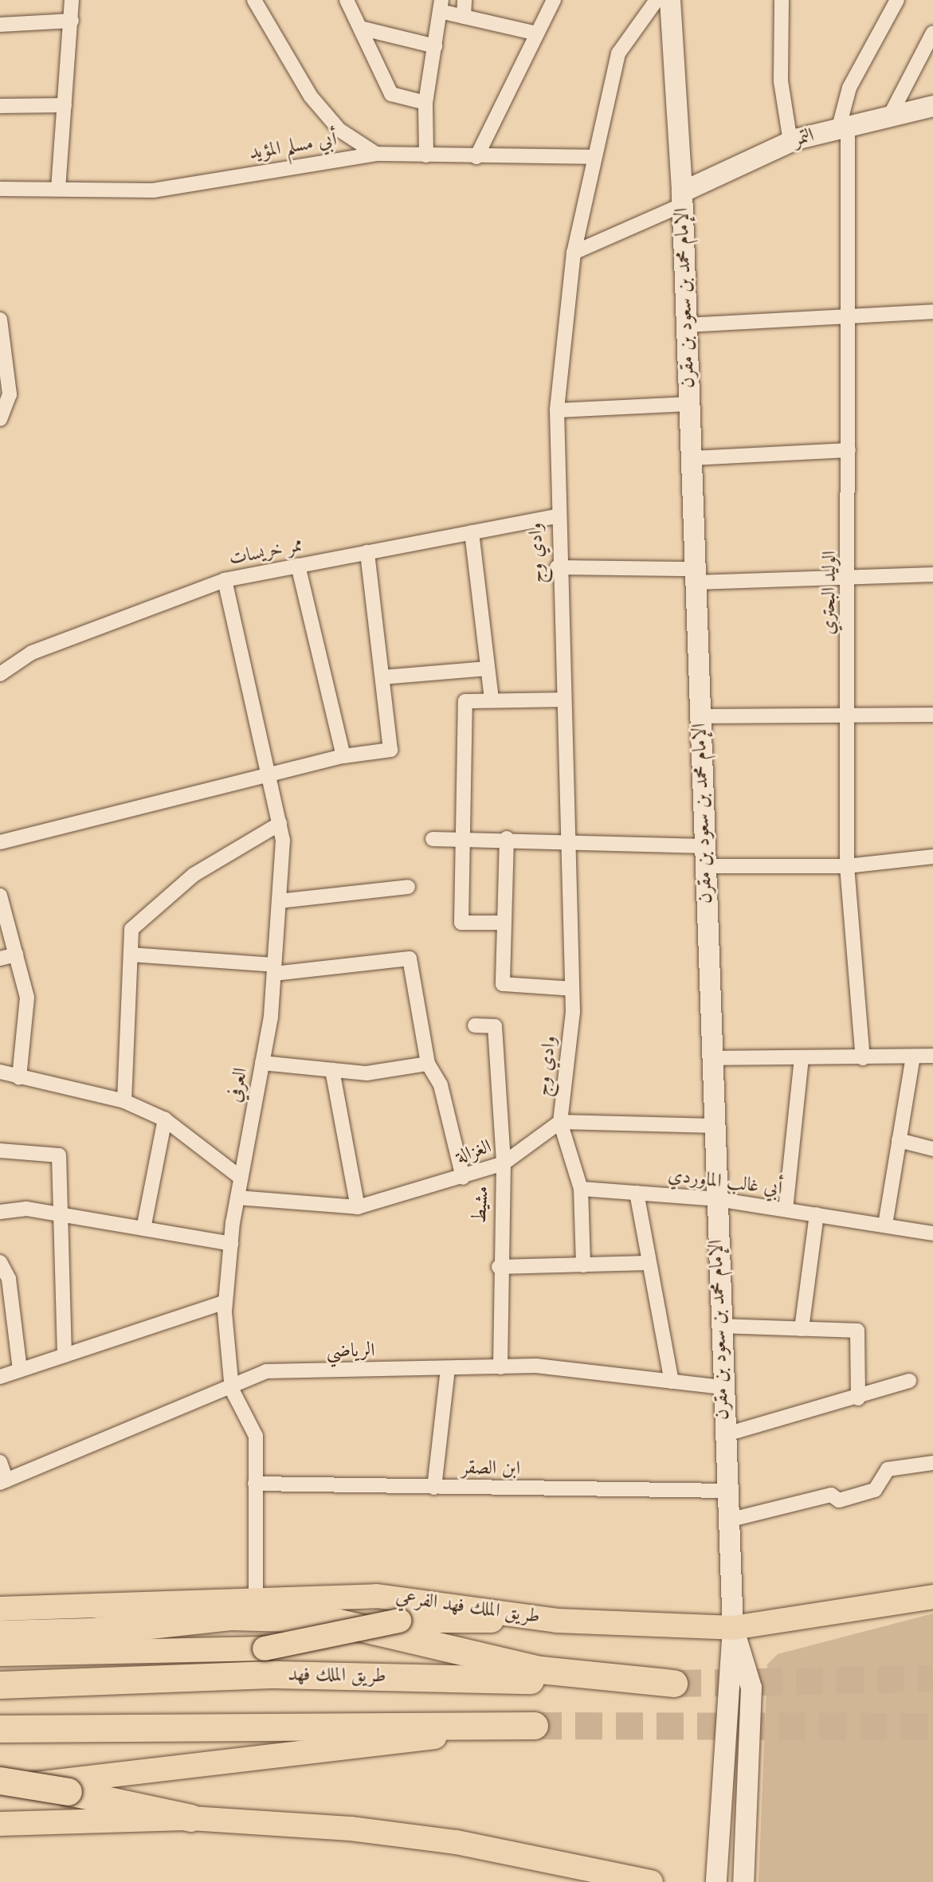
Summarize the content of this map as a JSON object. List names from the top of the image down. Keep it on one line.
{"streets":{"highway":["طريق الملك فهد"],"main road":["طريق الملك فهد الفرعي"],"street":["التمر","أبي مسلم المؤيد","الإمام محمد بن سعود بن مقرن","ممر خريسات","وادي وج","الوليد البحتري","العرفي","الغزالة","أبي غالب الماوردي","مشيط","الرياضي","ابن الصقر"]},"crossings":[["التمر","الإمام محمد بن سعود بن مقرن"],["التمر","الوليد البحتري"],["أبي مسلم المؤيد","وادي وج"],["الإمام محمد بن سعود بن مقرن","أبي غالب الماوردي"],["الإمام محمد بن سعود بن مقرن","الرياضي"],["الإمام محمد بن سعود بن مقرن","ابن الصقر"],["الإمام محمد بن سعود بن مقرن","طريق الملك فهد الفرعي"],["ممر خريسات","وادي وج"],["ممر خريسات","العرفي"],["وادي وج","الغزالة"],["العرفي","الغزالة"],["العرفي","الرياضي"],["العرفي","ابن الصقر"],["العرفي","طريق الملك فهد الفرعي"],["الغزالة","مشيط"],["مشيط","الرياضي"]]}
